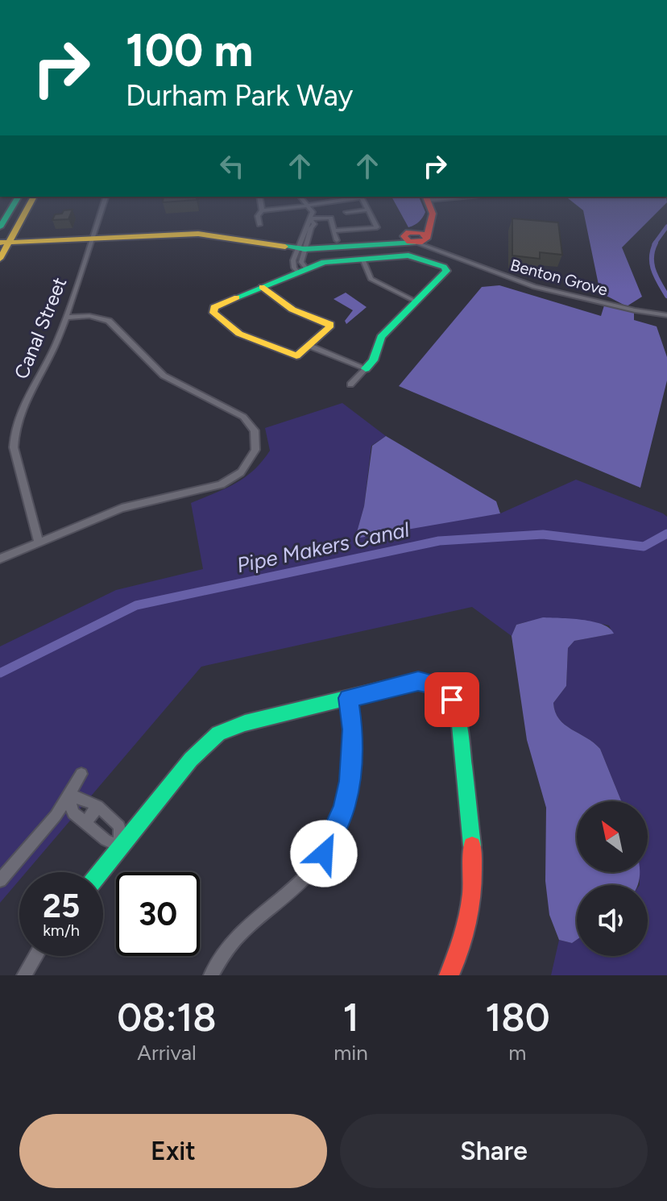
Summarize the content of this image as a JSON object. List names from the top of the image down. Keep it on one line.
{"streets":{"street":["Benton Grove","Canal Street"]},"water":["Pipe Makers Canal"],"north":"top left","page":{"turn":["100 m","Durham Park Way"],"speed":"25 km/h","limit":"30","eta":["08:18","Arrival","1","min","180","m"],"buttons":["Exit","Share"]}}
